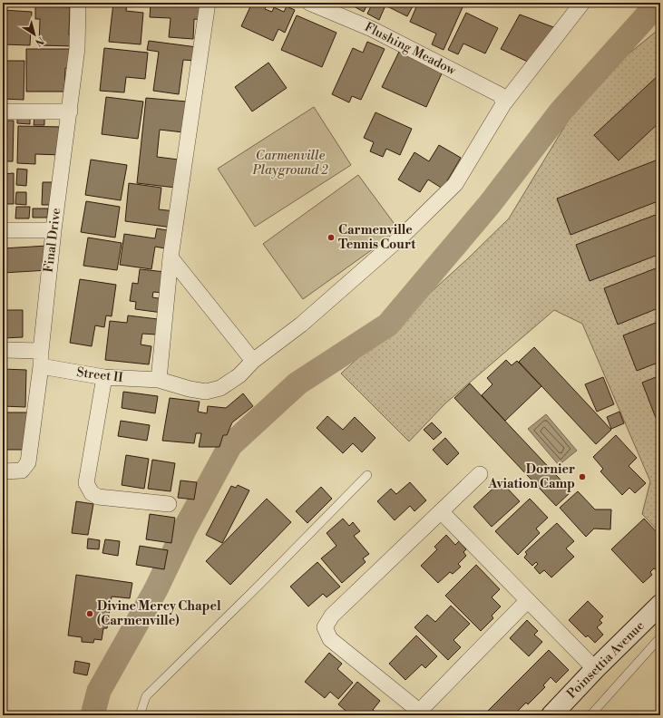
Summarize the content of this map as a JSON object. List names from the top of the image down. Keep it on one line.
{"streets":{"main road":["Poinsettia Avenue"],"street":["Flushing Meadow","Final Drive","Street II"]},"crossings":[["Flushing Meadow","Street II"],["Final Drive","Street II"]],"parks":["Carmenville Playground 2"],"places":["Carmenville Tennis Court","Dornier Aviation Camp","Divine Mercy Chapel (Carmenville)"],"north":"bottom right"}
